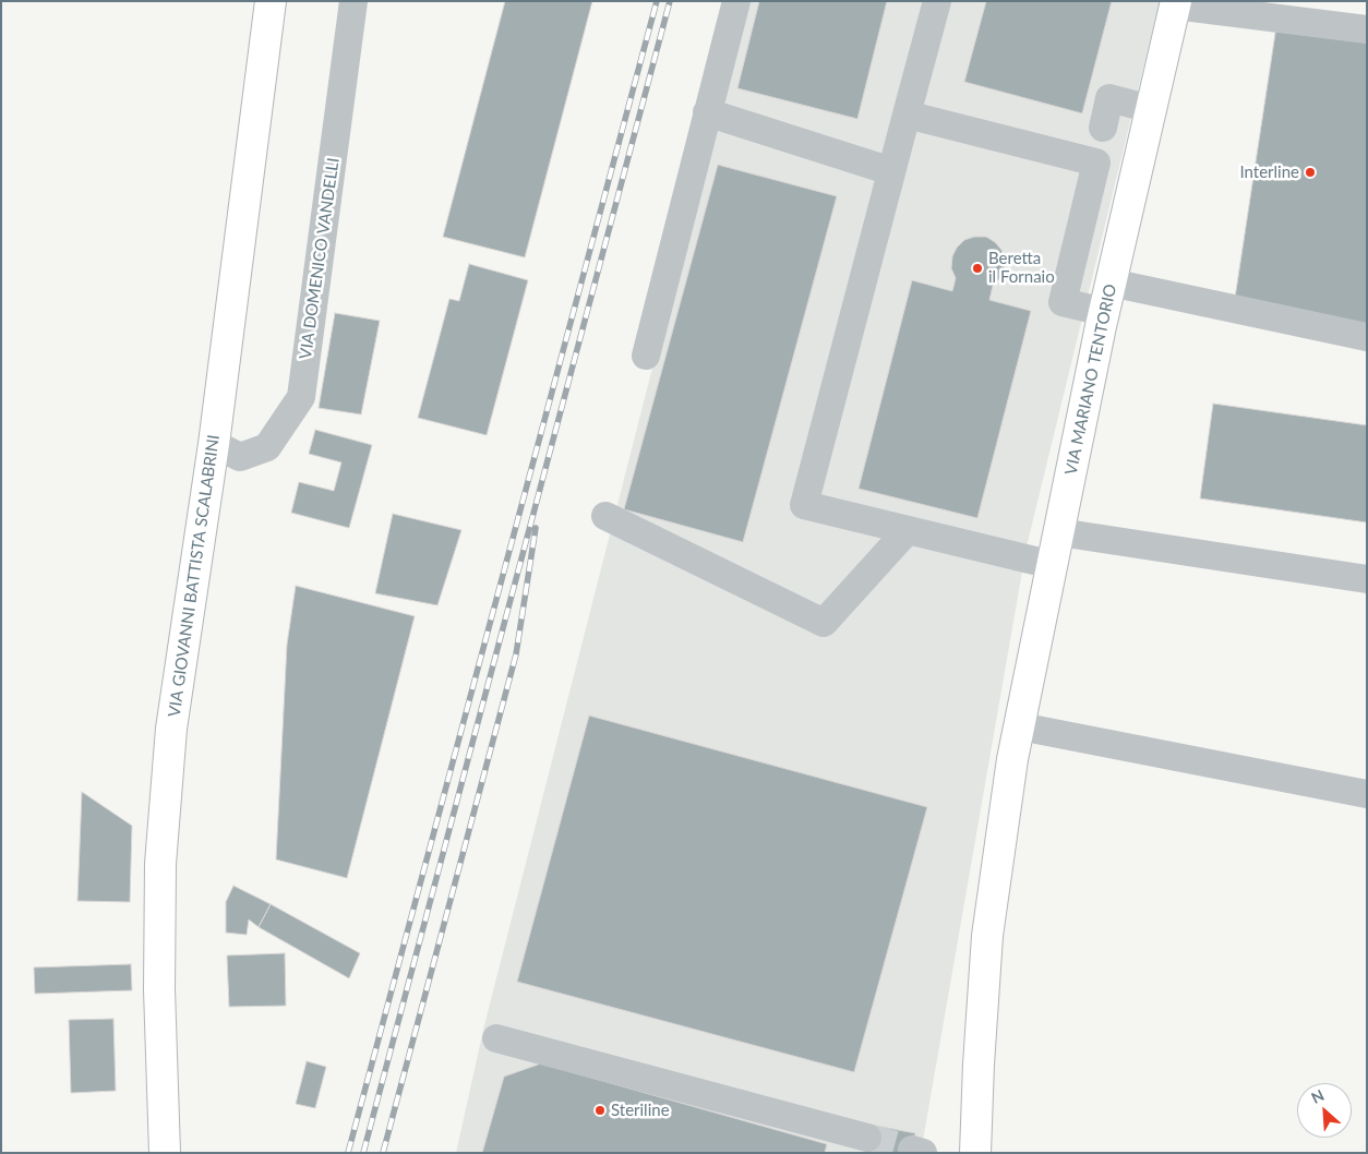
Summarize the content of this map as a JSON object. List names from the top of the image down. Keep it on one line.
{"streets":{"main road":["VIA MARIANO TENTORIO","VIA GIOVANNI BATTISTA SCALABRINI"],"lane":["VIA DOMENICO VANDELLI"]},"crossings":[["VIA DOMENICO VANDELLI","VIA GIOVANNI BATTISTA SCALABRINI"]],"places":["Interline","Beretta il Fornaio","Steriline"],"north":"top left"}
